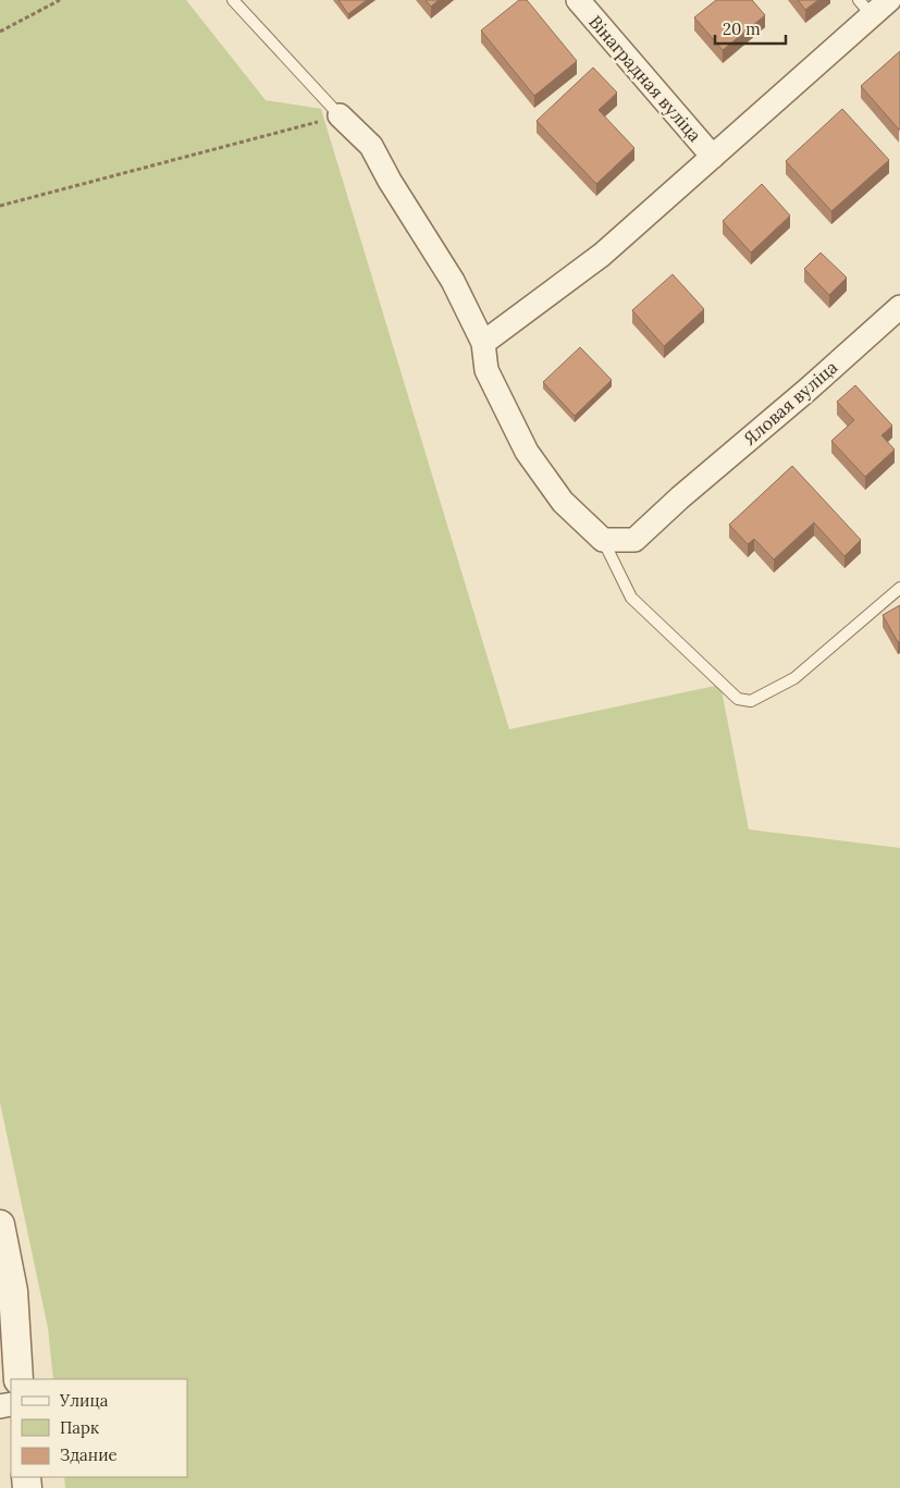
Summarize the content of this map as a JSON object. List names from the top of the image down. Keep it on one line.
{"streets":{"street":["Вінаградная вуліца","Яловая вуліца"]},"legend":["Улица","Парк","Здание"],"scale_bar":"20 m"}
